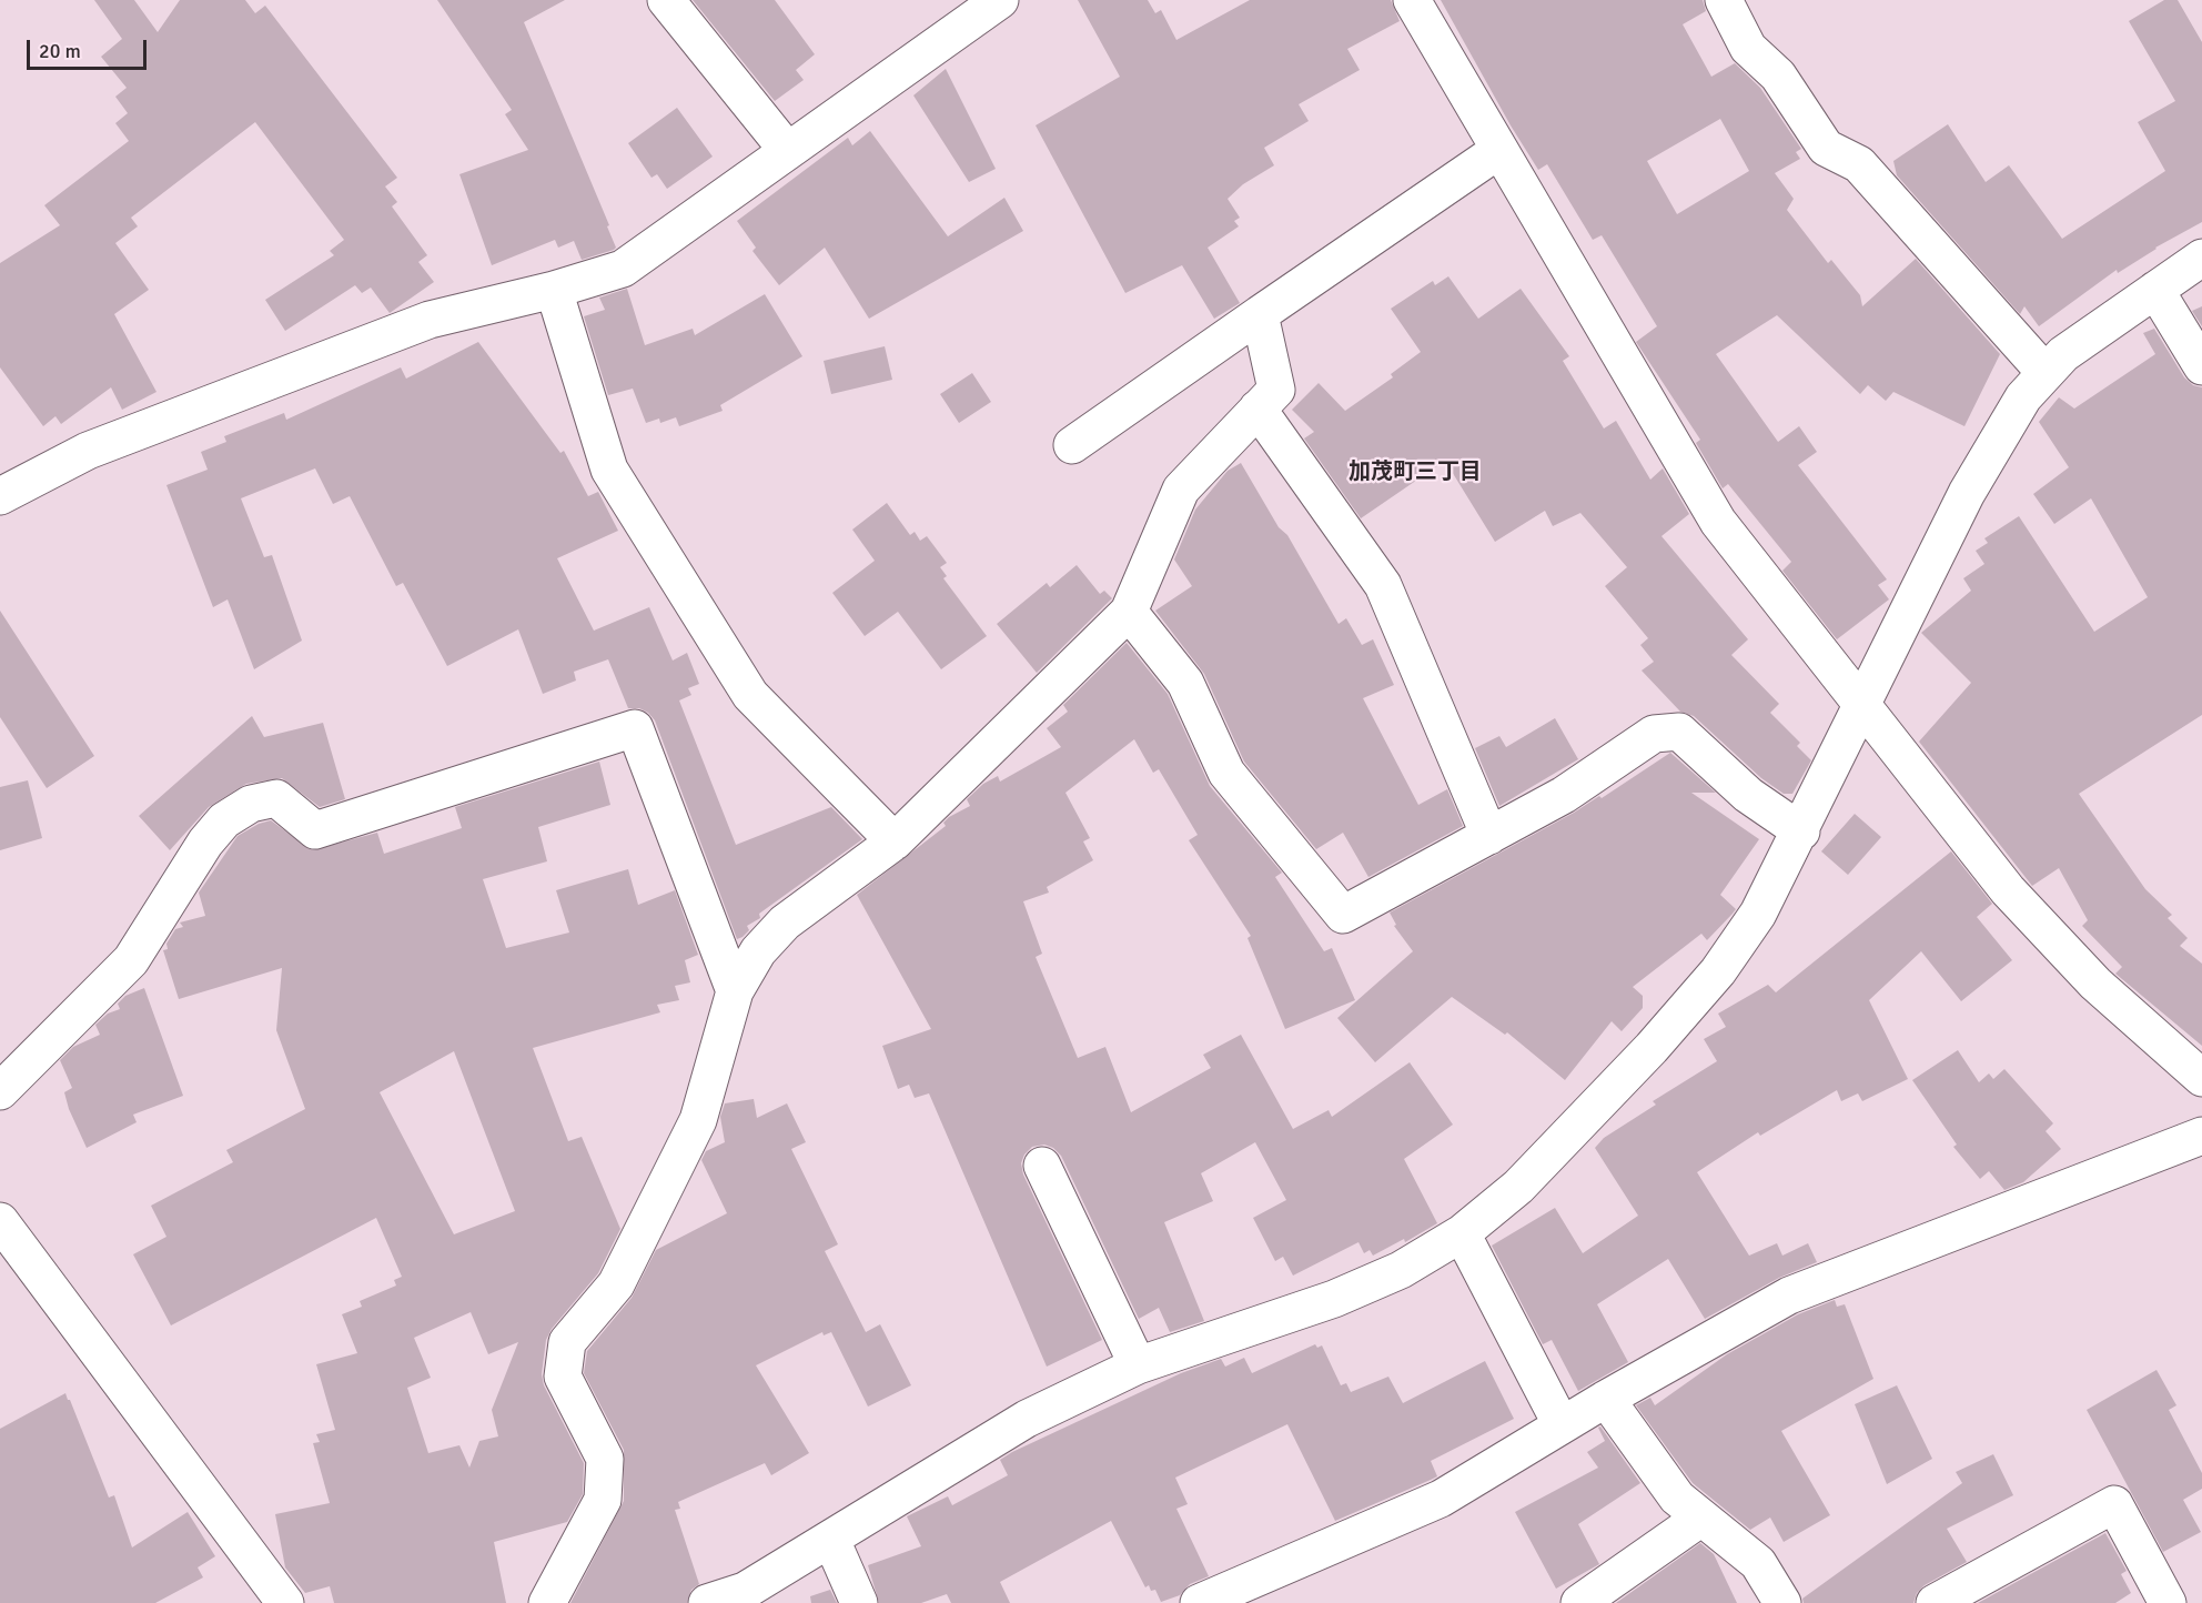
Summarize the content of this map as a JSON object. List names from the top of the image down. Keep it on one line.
{"districts":["加茂町三丁目"],"scale_bar":"20 m"}
